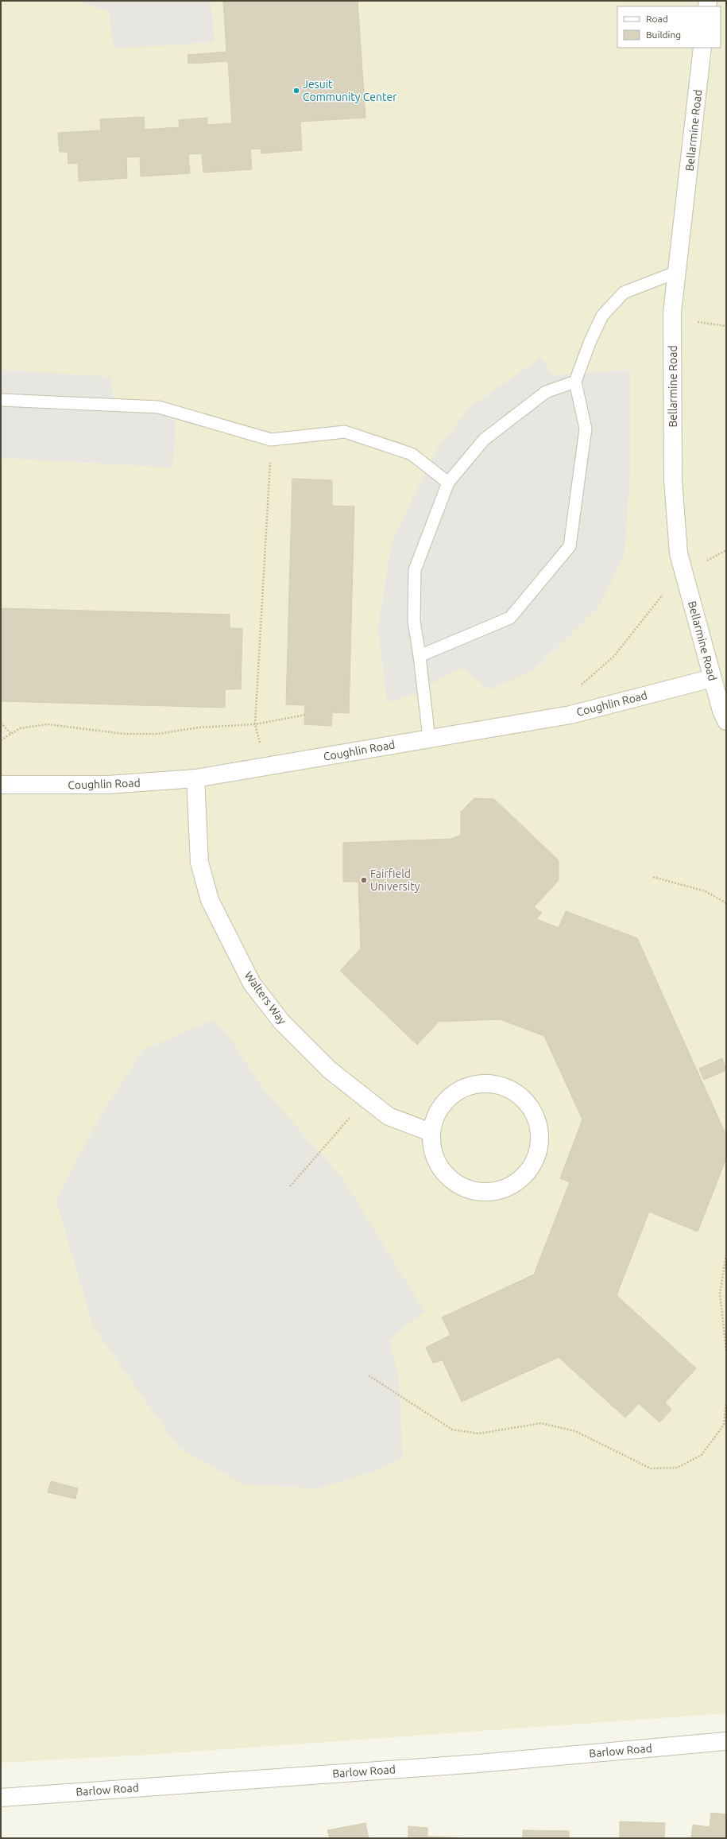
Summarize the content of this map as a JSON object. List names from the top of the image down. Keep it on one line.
{"streets":{"street":["Bellarmine Road","Coughlin Road","Walters Way","Barlow Road"]},"crossings":[["Bellarmine Road","Coughlin Road"],["Coughlin Road","Walters Way"]],"places":["Jesuit Community Center","Fairfield University"],"legend":["Road","Building"]}
